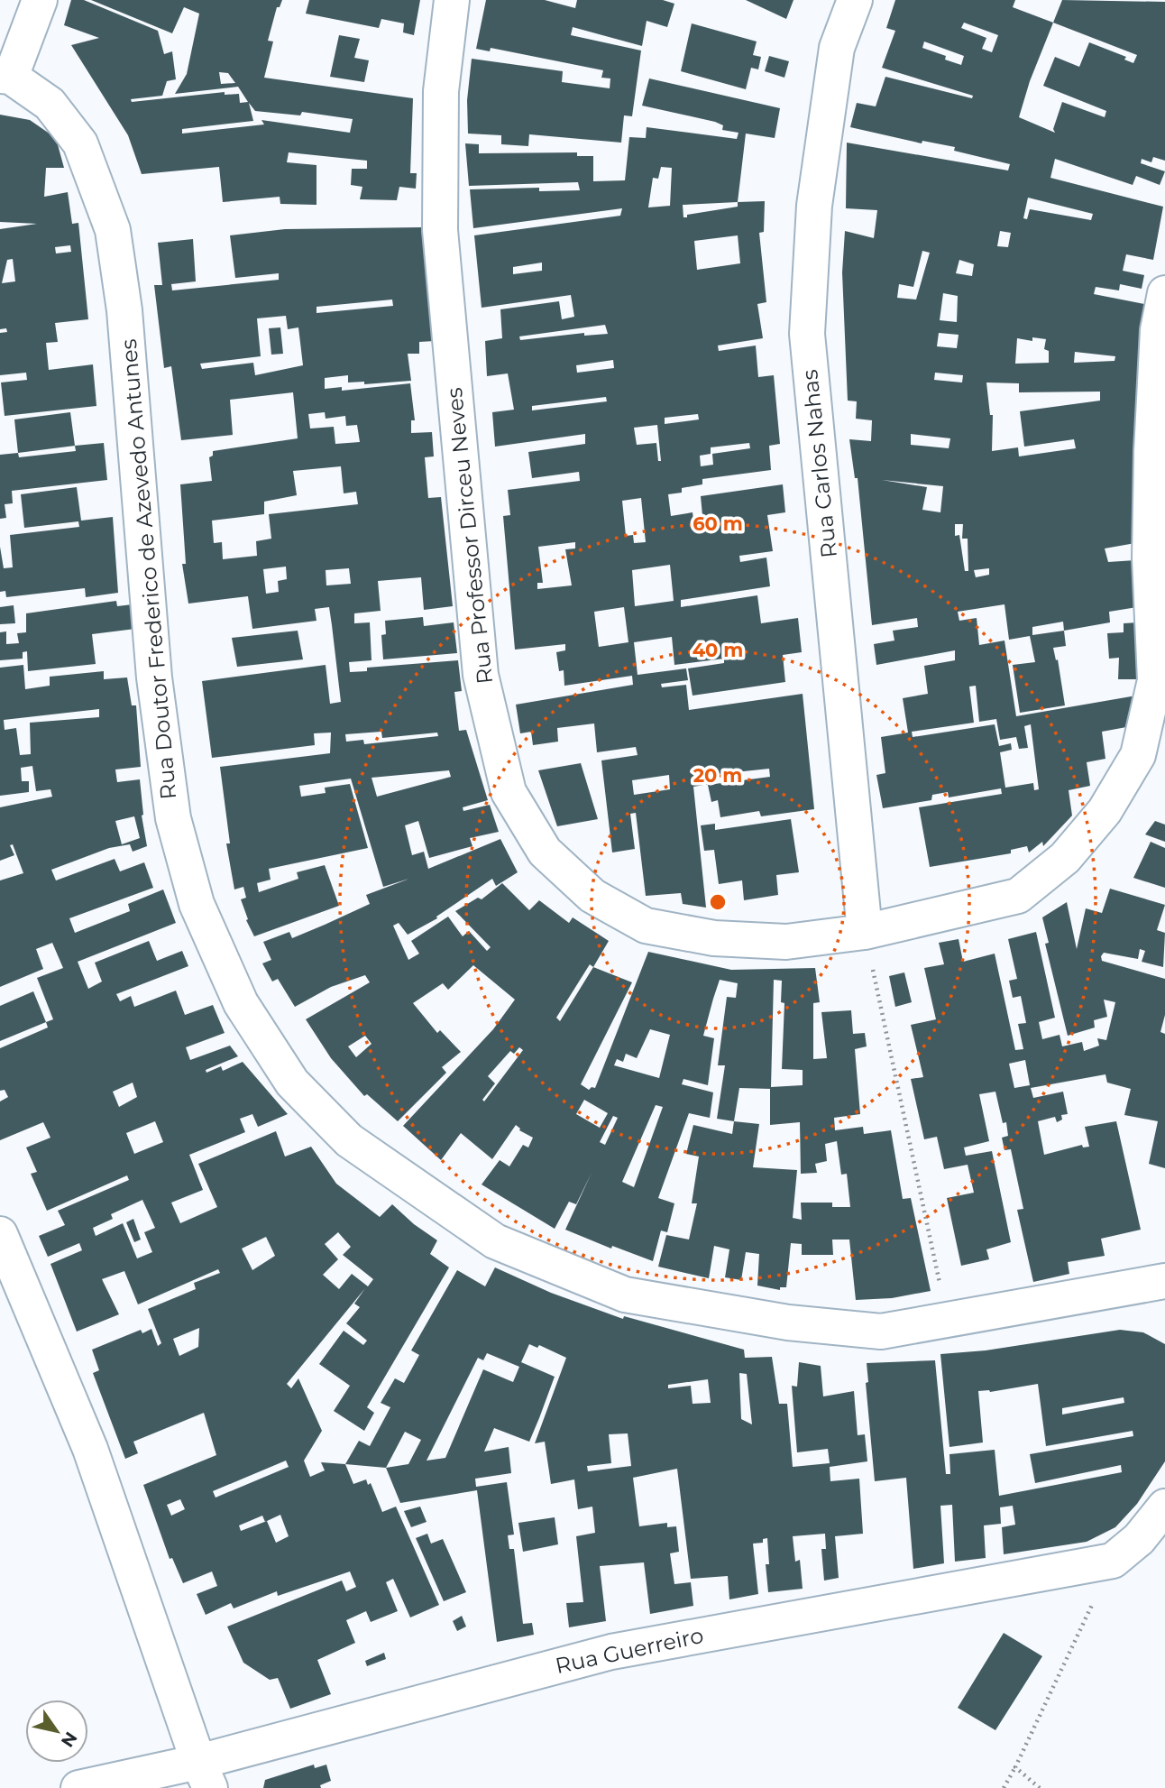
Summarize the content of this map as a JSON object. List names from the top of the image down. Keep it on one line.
{"streets":{"street":["Rua Carlos Nahas","Rua Professor Dirceu Neves","Rua Doutor Frederico de Azevedo Antunes","Rua Guerreiro"]},"crossings":[["Rua Carlos Nahas","Rua Professor Dirceu Neves"]],"north":"bottom right","rings":["60 m","40 m","20 m"]}
